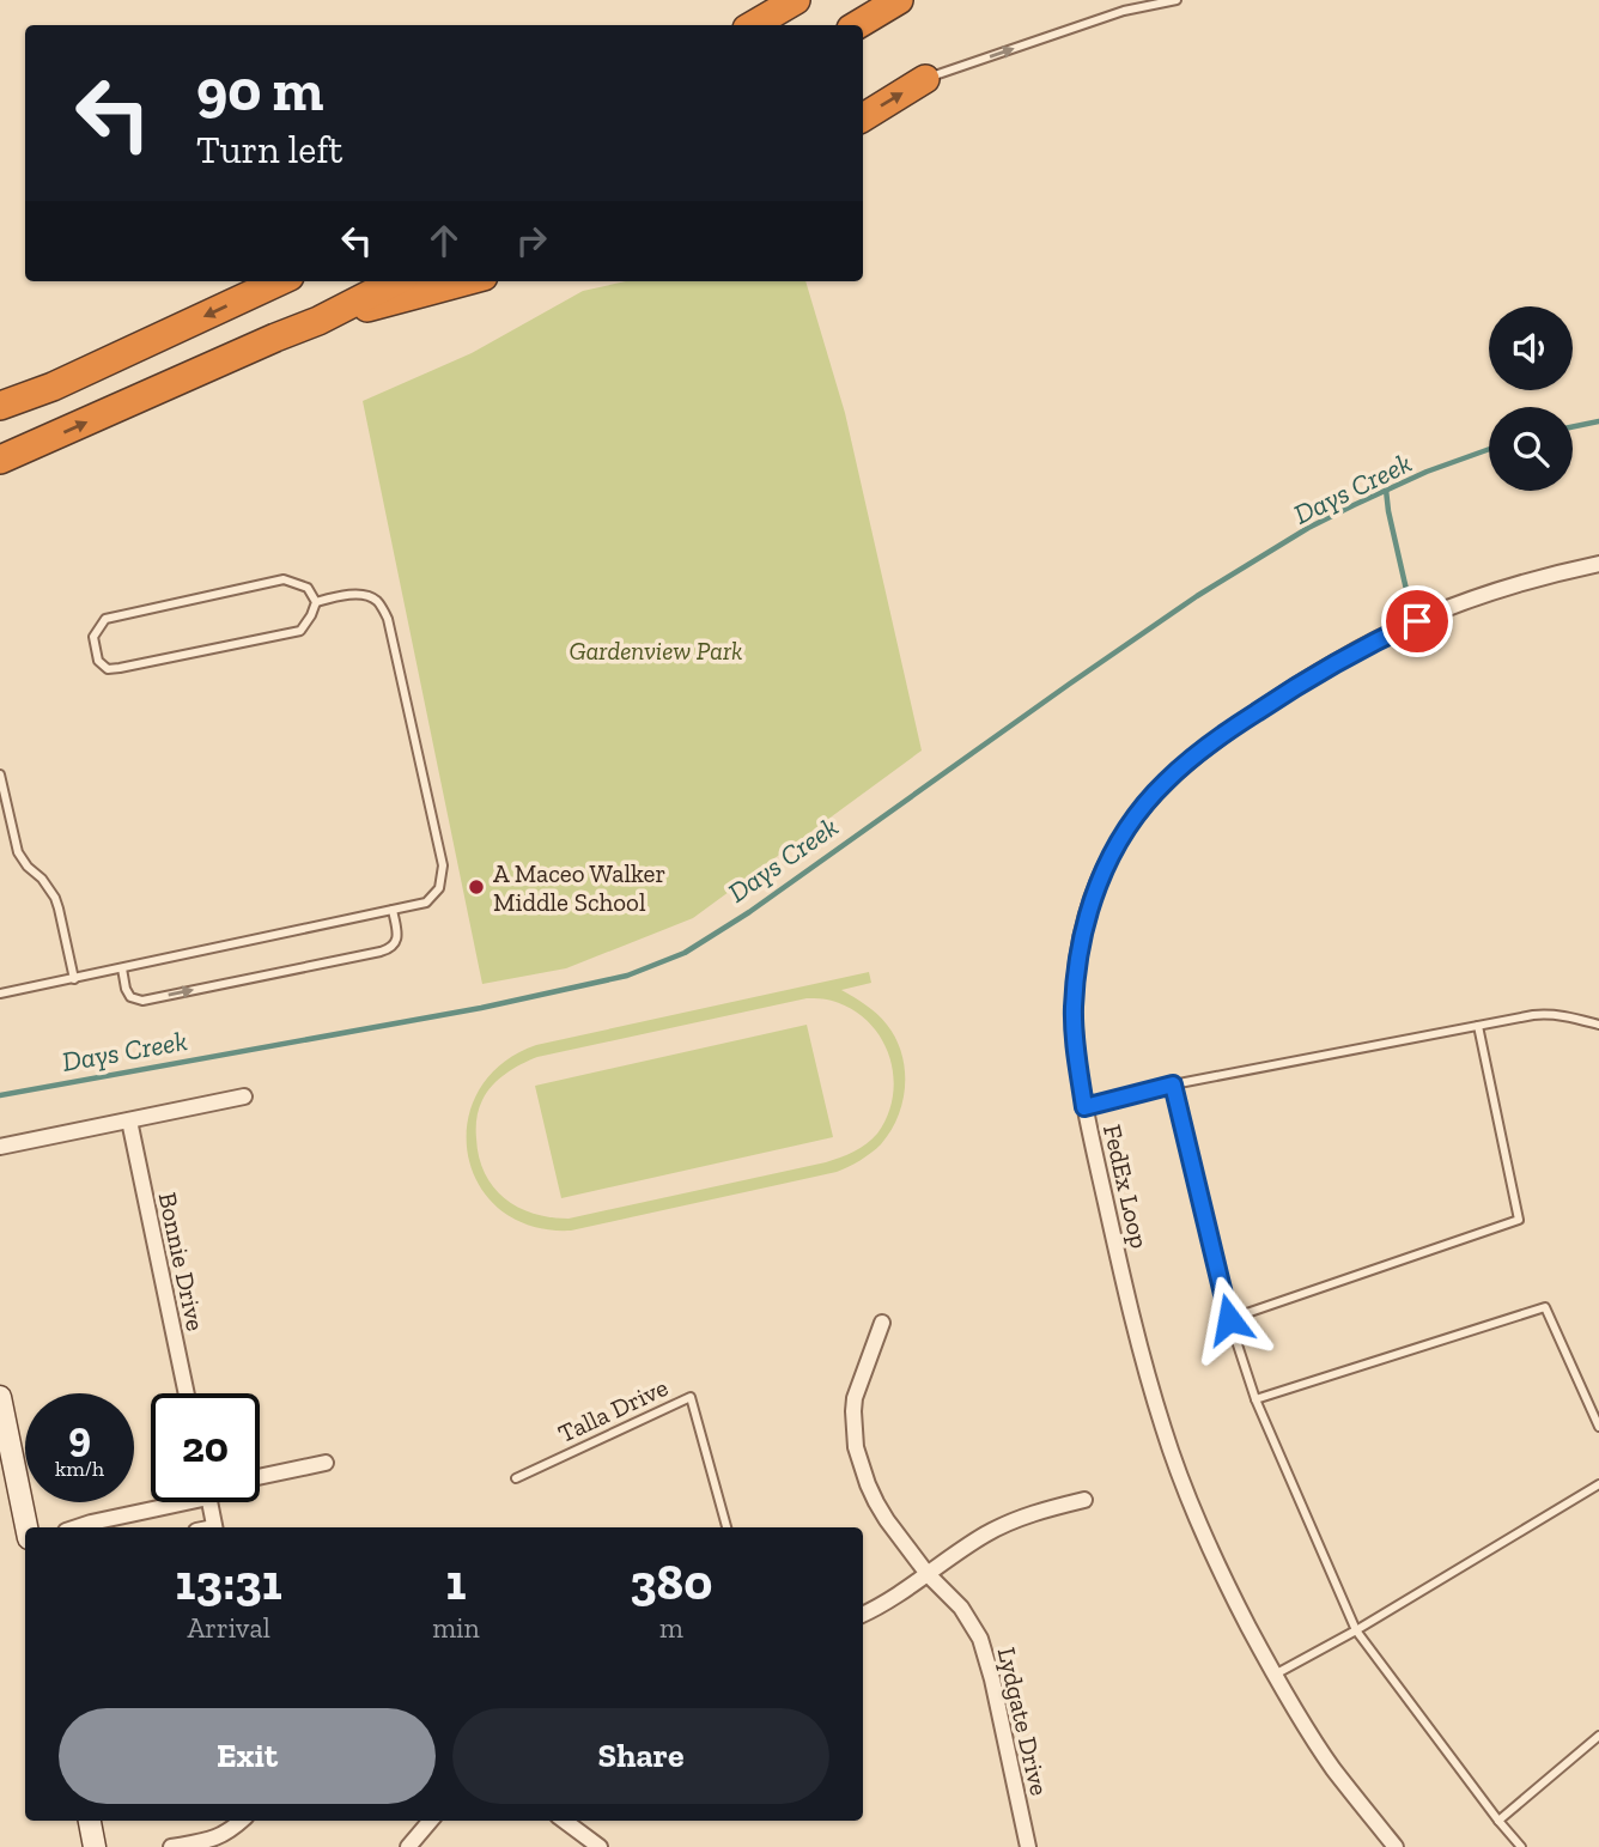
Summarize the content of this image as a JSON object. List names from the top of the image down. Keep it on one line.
{"streets":{"street":["FedEx Loop","Bonnie Drive","Lydgate Drive"],"lane":["Talla Drive"]},"water":["Days Creek"],"parks":["Gardenview Park"],"places":["A Maceo Walker Middle School"],"page":{"turn":["90 m","Turn left"],"speed":"9 km/h","limit":"20","eta":["13:31","Arrival","1","min","380","m"],"buttons":["Exit","Share"]}}
